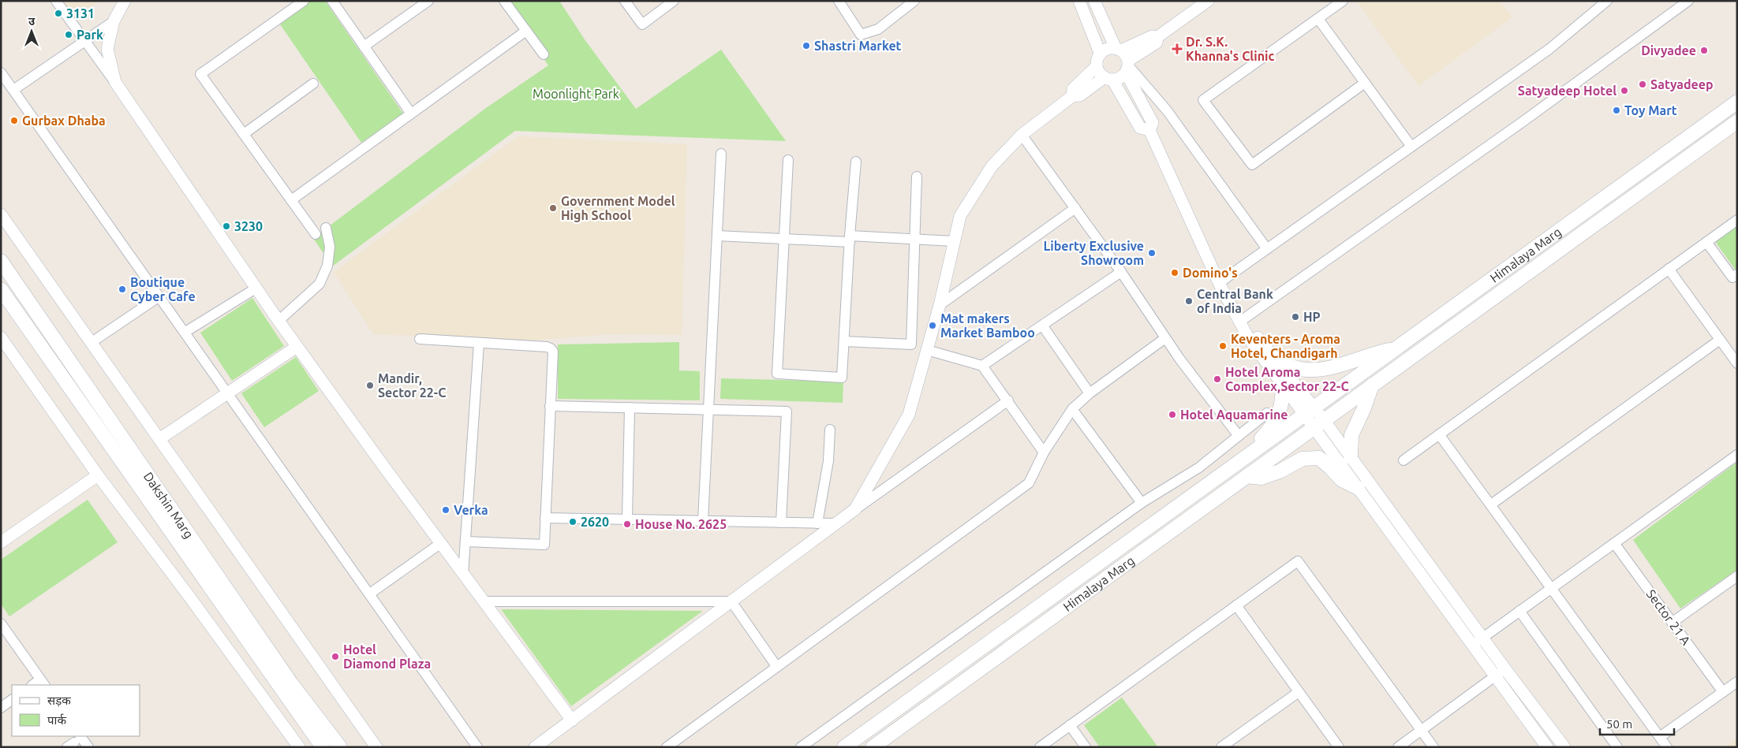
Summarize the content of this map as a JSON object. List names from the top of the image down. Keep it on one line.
{"streets":{"main road":["Himalaya Marg","Dakshin Marg"],"street":["Sector 21 A"]},"parks":["Moonlight Park"],"places":{"other":["3131","Park","Shastri Market","Divyadee","Satyadeep","Satyadeep Hotel","Toy Mart","Gurbax Dhaba","Government Model High School","3230","Liberty Exclusive Showroom","Domino's","Boutique Cyber Cafe","Central Bank of India","HP","Mat makers Market Bamboo","Keventers - Aroma Hotel, Chandigarh","Hotel Aroma Complex,Sector 22-C","Mandir, Sector 22-C","Hotel Aquamarine","Verka","2620","House No. 2625","Hotel Diamond Plaza"],"health":["Dr. S.K. Khanna's Clinic"]},"legend":["सड़क","पार्क"],"scale_bar":"50 m","north":"top"}
